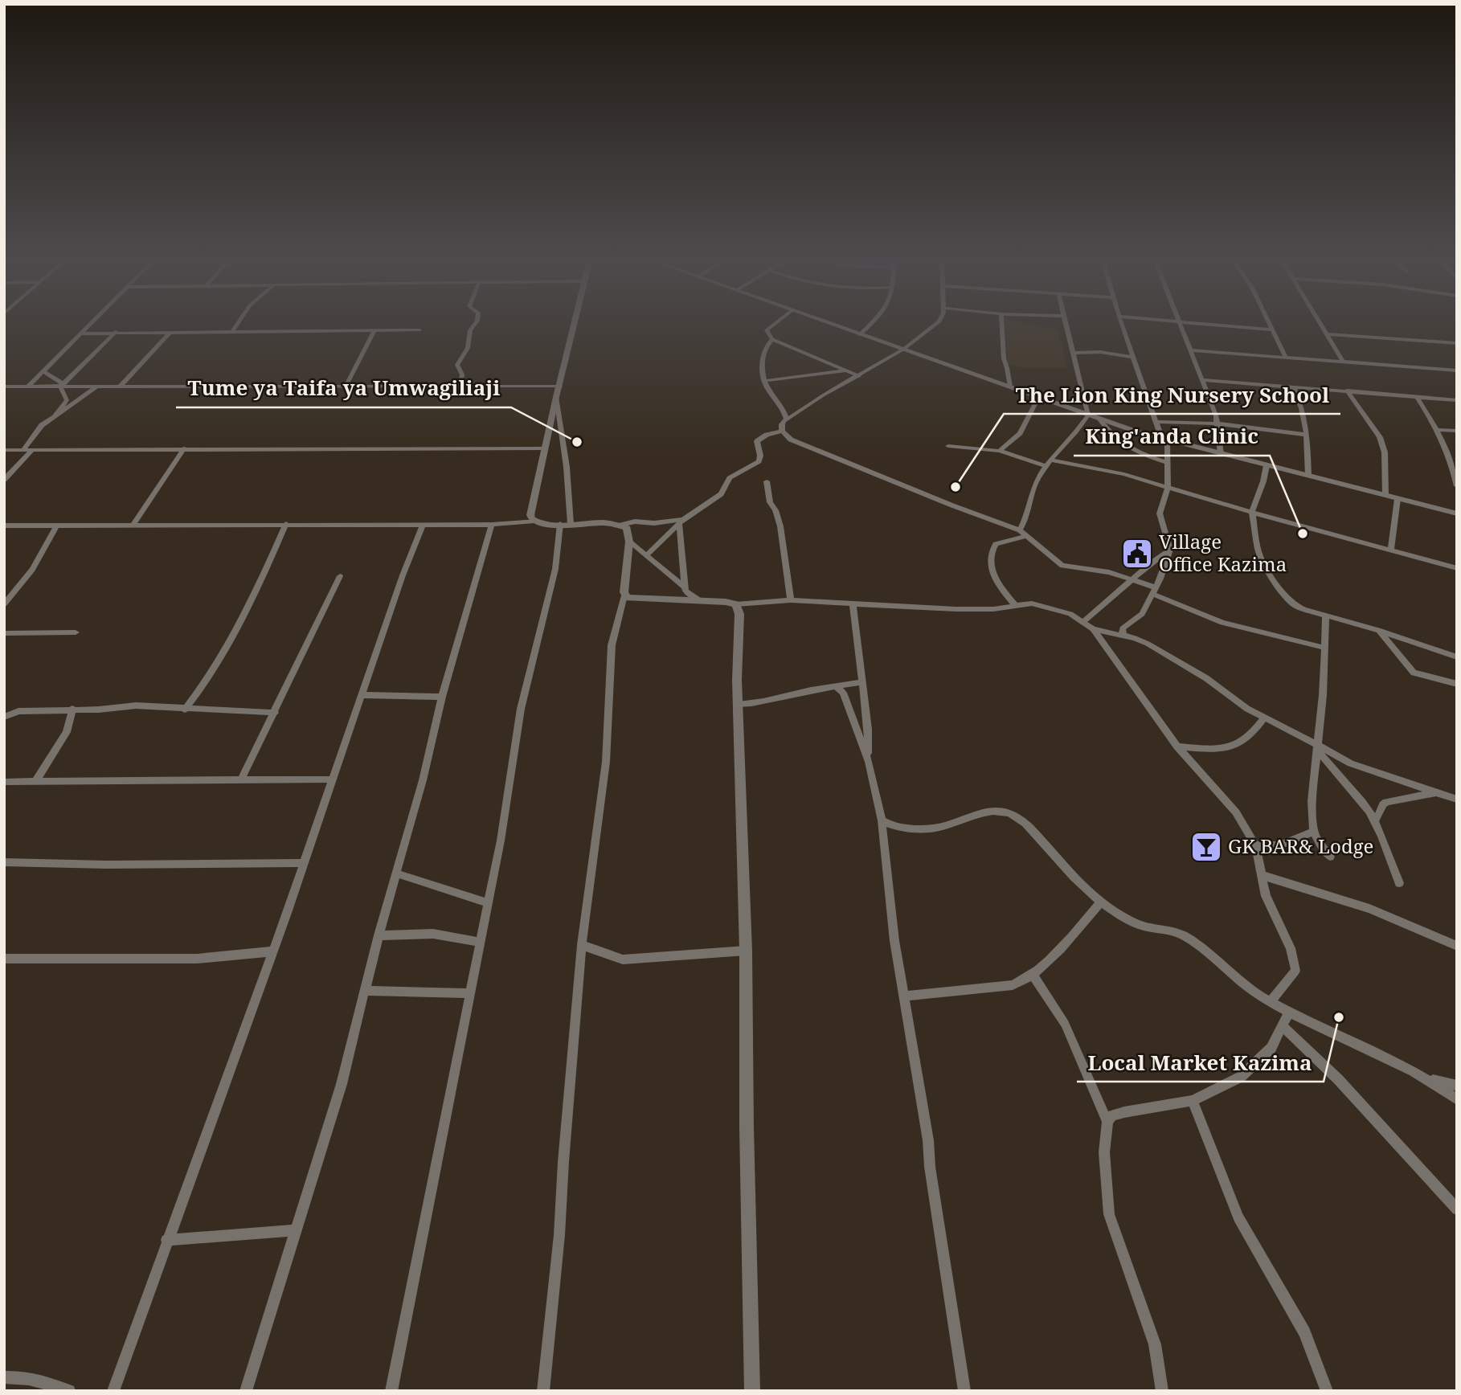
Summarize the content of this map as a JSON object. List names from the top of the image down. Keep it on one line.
{"places":{"other":["Tume ya Taifa ya Umwagiliaji","The Lion King Nursery School","King'anda Clinic","Local Market Kazima"],"public building":["Village Office Kazima"],"bar":["GK BAR& Lodge"]}}
